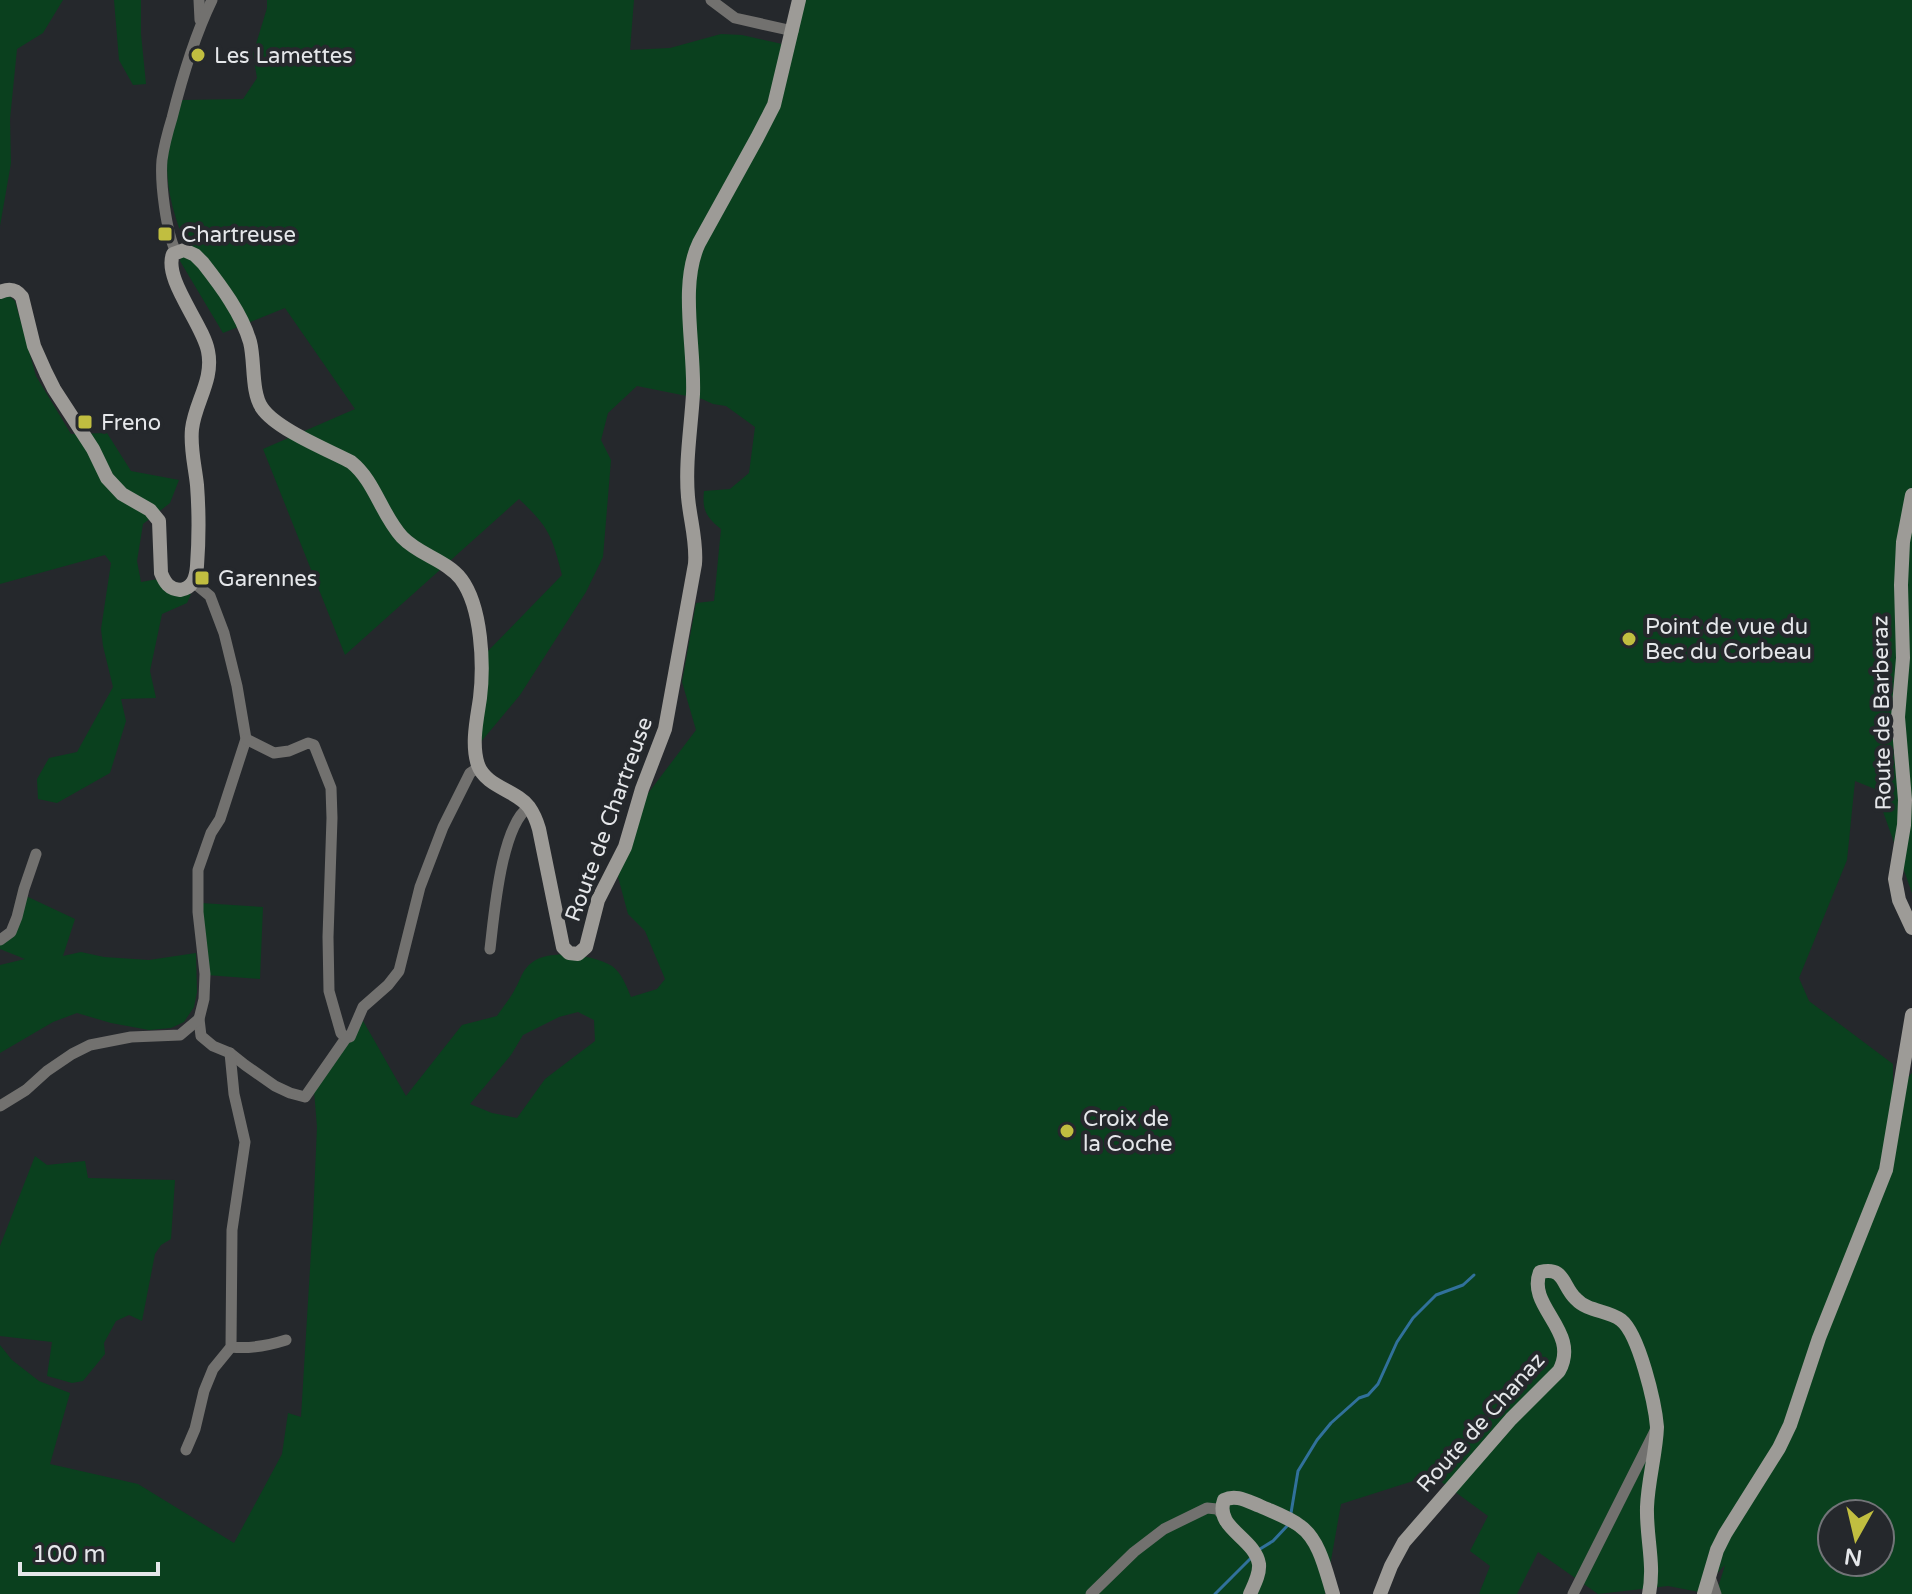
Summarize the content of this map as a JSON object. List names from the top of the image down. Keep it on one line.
{"streets":{"street":["Route de Barberaz","Route de Chartreuse","Route de Chanaz"]},"places":{"other":["Les Lamettes","Point de vue du Bec du Corbeau","Croix de la Coche"],"transit":["Chartreuse","Freno","Garennes"]},"scale_bar":"100 m","north":"bottom"}
